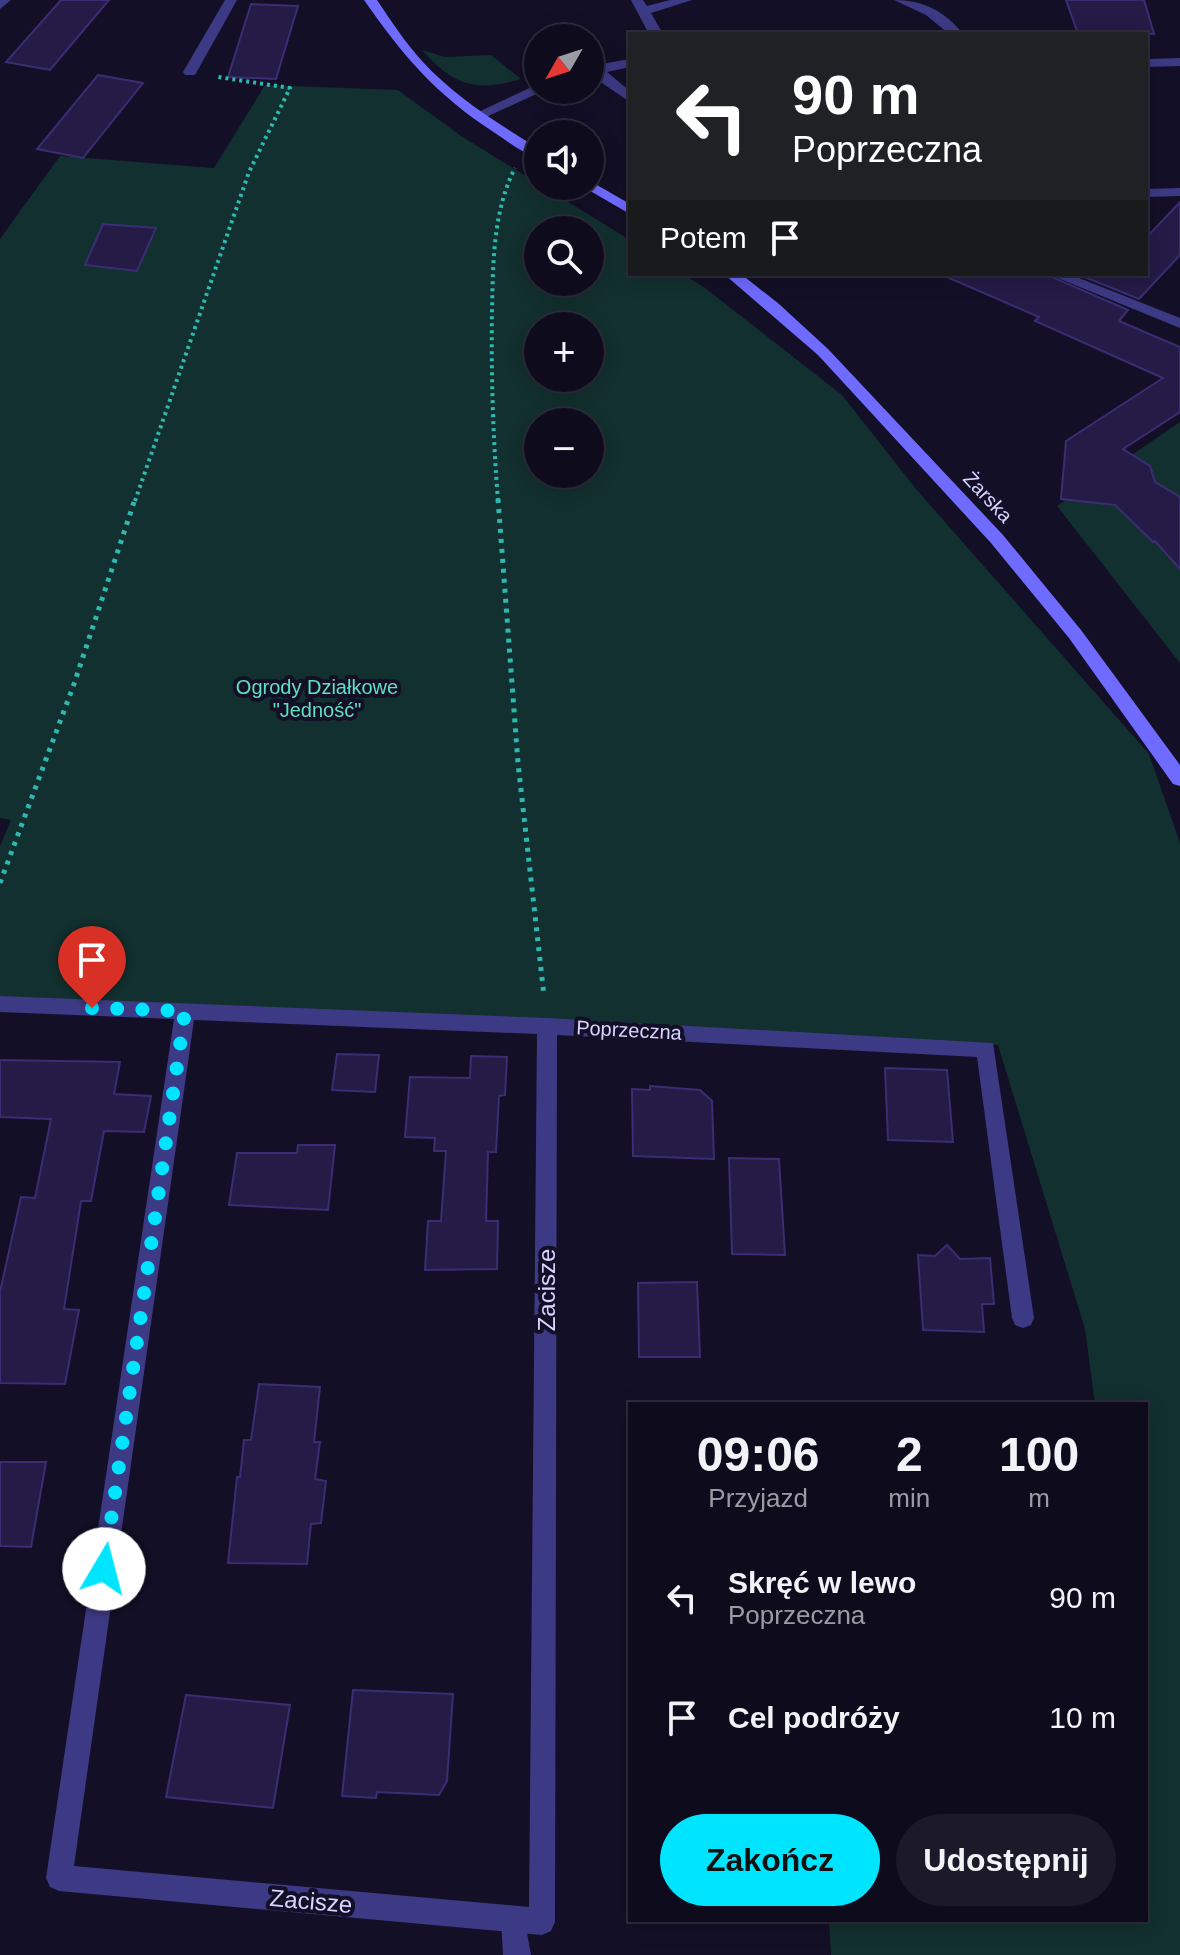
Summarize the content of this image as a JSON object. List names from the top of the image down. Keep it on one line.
{"streets":{"street":["Żarska","Poprzeczna","Zacisze"]},"crossings":[["Poprzeczna","Zacisze"]],"parks":["Ogrody Działkowe \"Jedność\""],"north":"bottom left","page":{"map_buttons":["+","−"],"turn":["90 m","Poprzeczna"],"then":"Potem","eta":["09:06","Przyjazd","2","min","100","m"],"list":[{"name":"Skręć w lewo","note":"Poprzeczna","value":"90 m"},{"name":"Cel podróży","value":"10 m"}],"buttons":["Zakończ","Udostępnij"]}}
